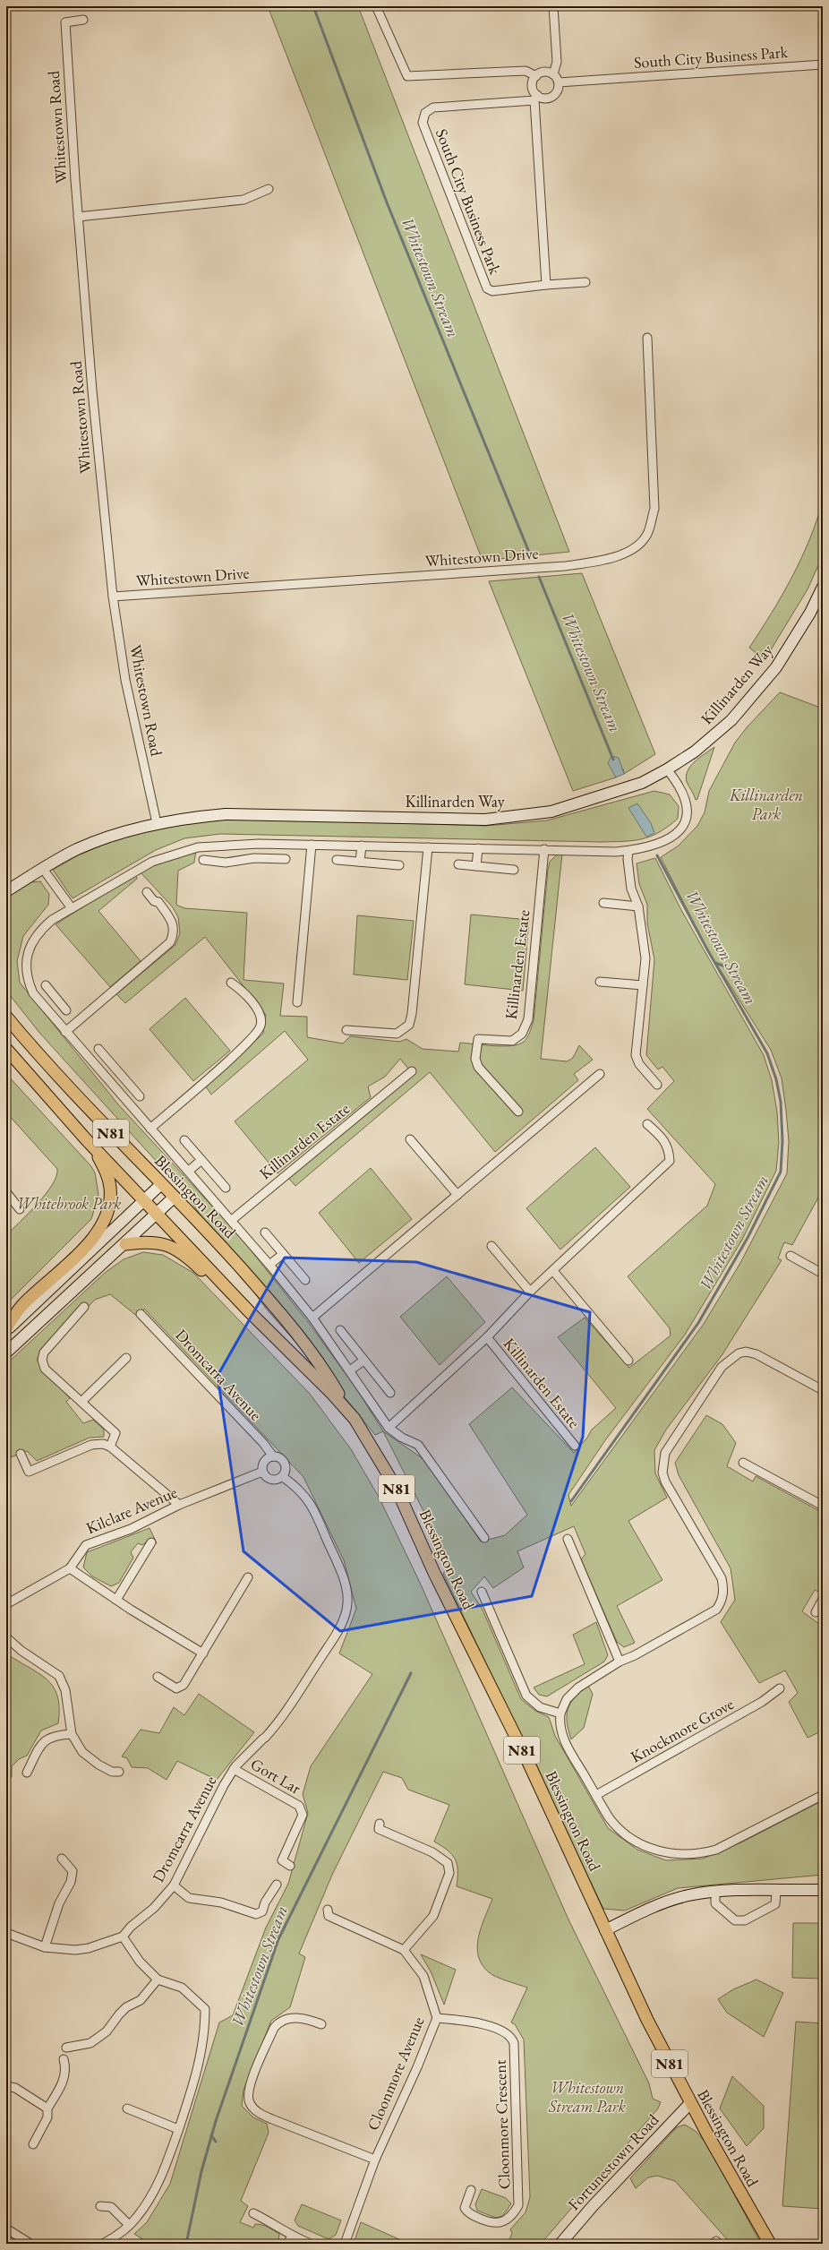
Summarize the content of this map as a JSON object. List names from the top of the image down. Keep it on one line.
{"streets":{"main road":["N81","Blessington Road"],"street":["South City Business Park","Whitestown Road","Whitestown Drive","Killinarden Way","Killinarden Estate","Dromcarra Avenue","Kilclare Avenue","Knockmore Grove","Gort Lar","Cloonmore Avenue","Cloonmore Crescent","Fortunestown Road"]},"crossings":[["Whitestown Road","Whitestown Drive"],["Whitestown Road","Killinarden Way"],["Blessington Road","Fortunestown Road"],["Dromcarra Avenue","Kilclare Avenue"],["Dromcarra Avenue","Gort Lar"],["Cloonmore Avenue","Cloonmore Crescent"]],"water":["Whitestown Stream"],"parks":["Killinarden Park","Whitebrook Park","Whitestown Stream Park"]}
